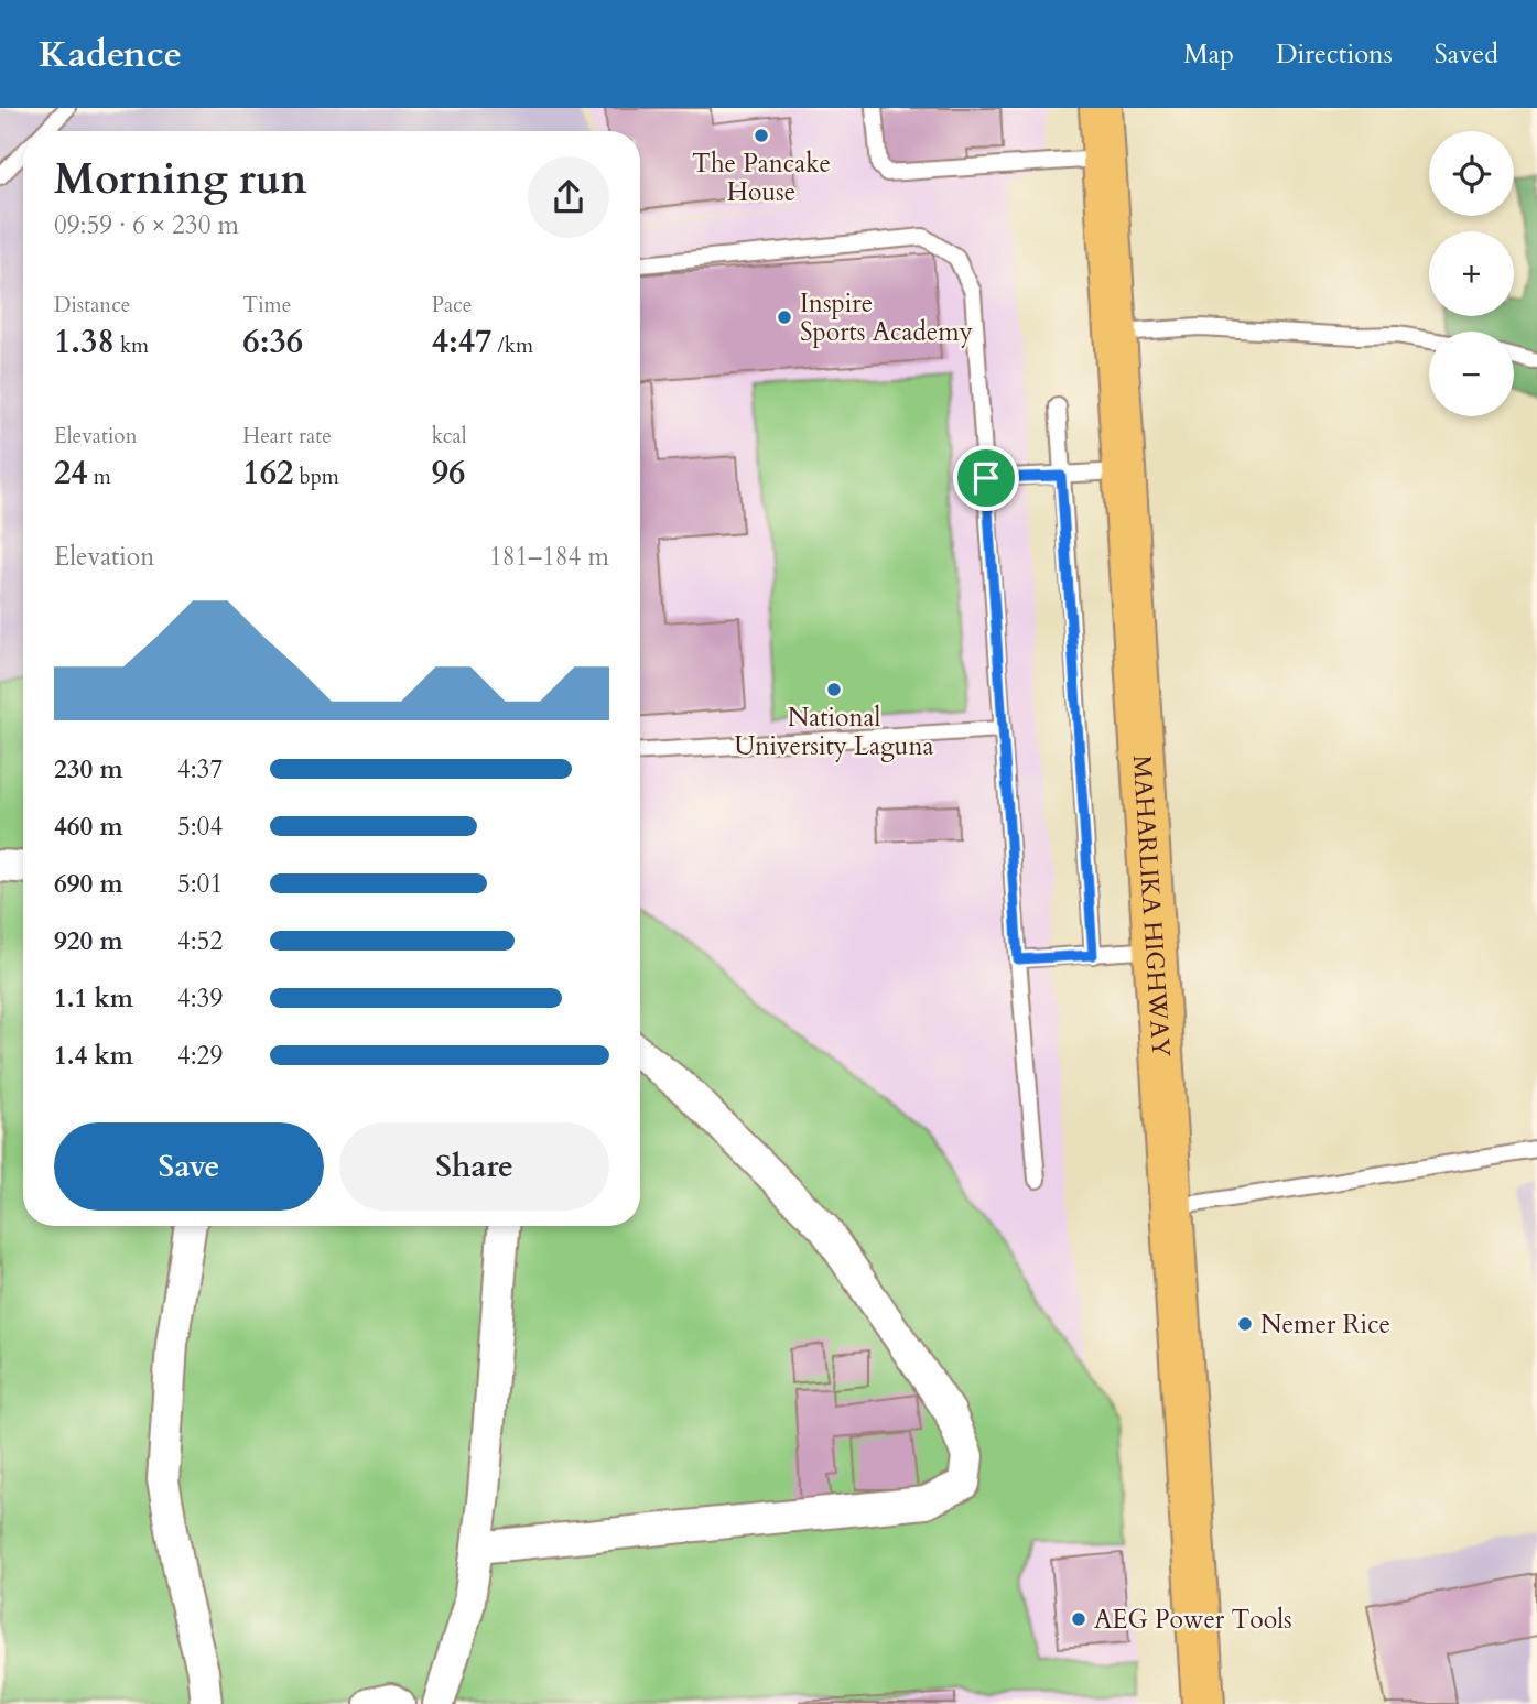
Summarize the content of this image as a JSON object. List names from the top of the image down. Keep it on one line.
{"streets":{"highway":["MAHARLIKA HIGHWAY"]},"places":["The Pancake House","Inspire Sports Academy","National University Laguna","Nemer Rice","AEG Power Tools"],"page":{"header":"Kadence","nav":["Map","Directions","Saved"],"map_buttons":["+","−"],"heading":["Morning run","09:59 · 6 × 230 m"],"stats":[["Distance","1.38 km"],["Time","6:36"],["Pace","4:47 /km"],["Elevation","24 m"],["Heart rate","162 bpm"],["kcal","96"]],"chart":["Elevation","181–184 m"],"list":[{"name":"230 m","note":"4:37"},{"name":"460 m","note":"5:04"},{"name":"690 m","note":"5:01"},{"name":"920 m","note":"4:52"},{"name":"1.1 km","note":"4:39"},{"name":"1.4 km","note":"4:29"}],"buttons":["Save","Share"]}}
